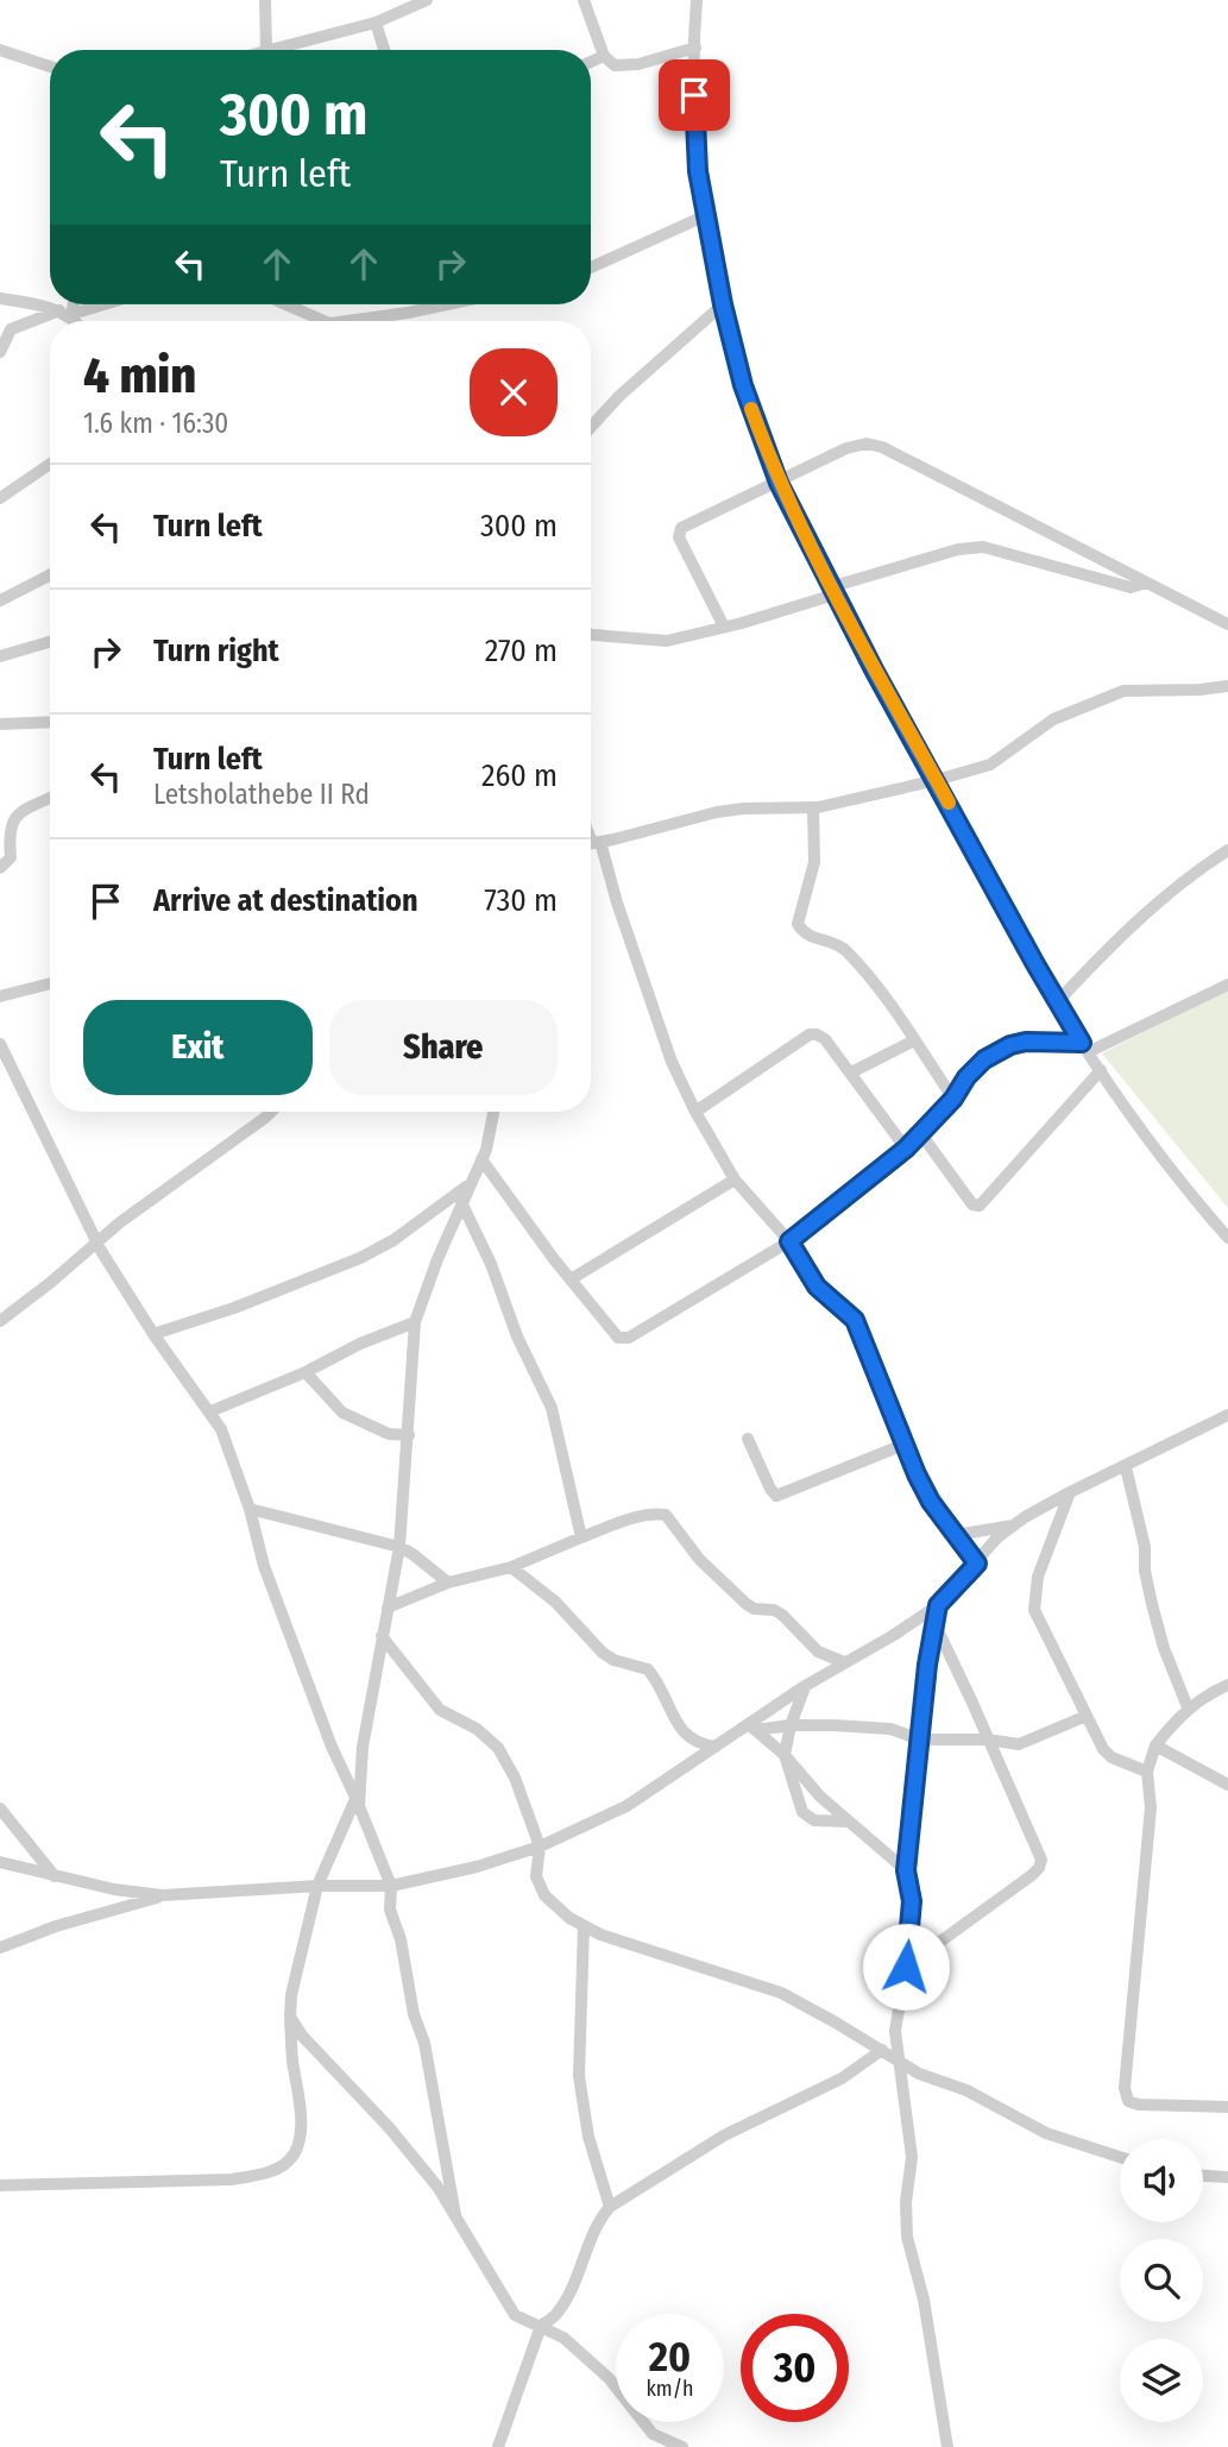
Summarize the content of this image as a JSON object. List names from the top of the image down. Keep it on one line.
{"page":{"turn":["300 m","Turn left"],"heading":["4 min","1.6 km · 16:30"],"list":[{"name":"Turn left","value":"300 m"},{"name":"Turn right","value":"270 m"},{"name":"Turn left","note":"Letsholathebe II Rd","value":"260 m"},{"name":"Arrive at destination","value":"730 m"}],"buttons":["Exit","Share"],"speed":"20 km/h","limit":"30"}}
